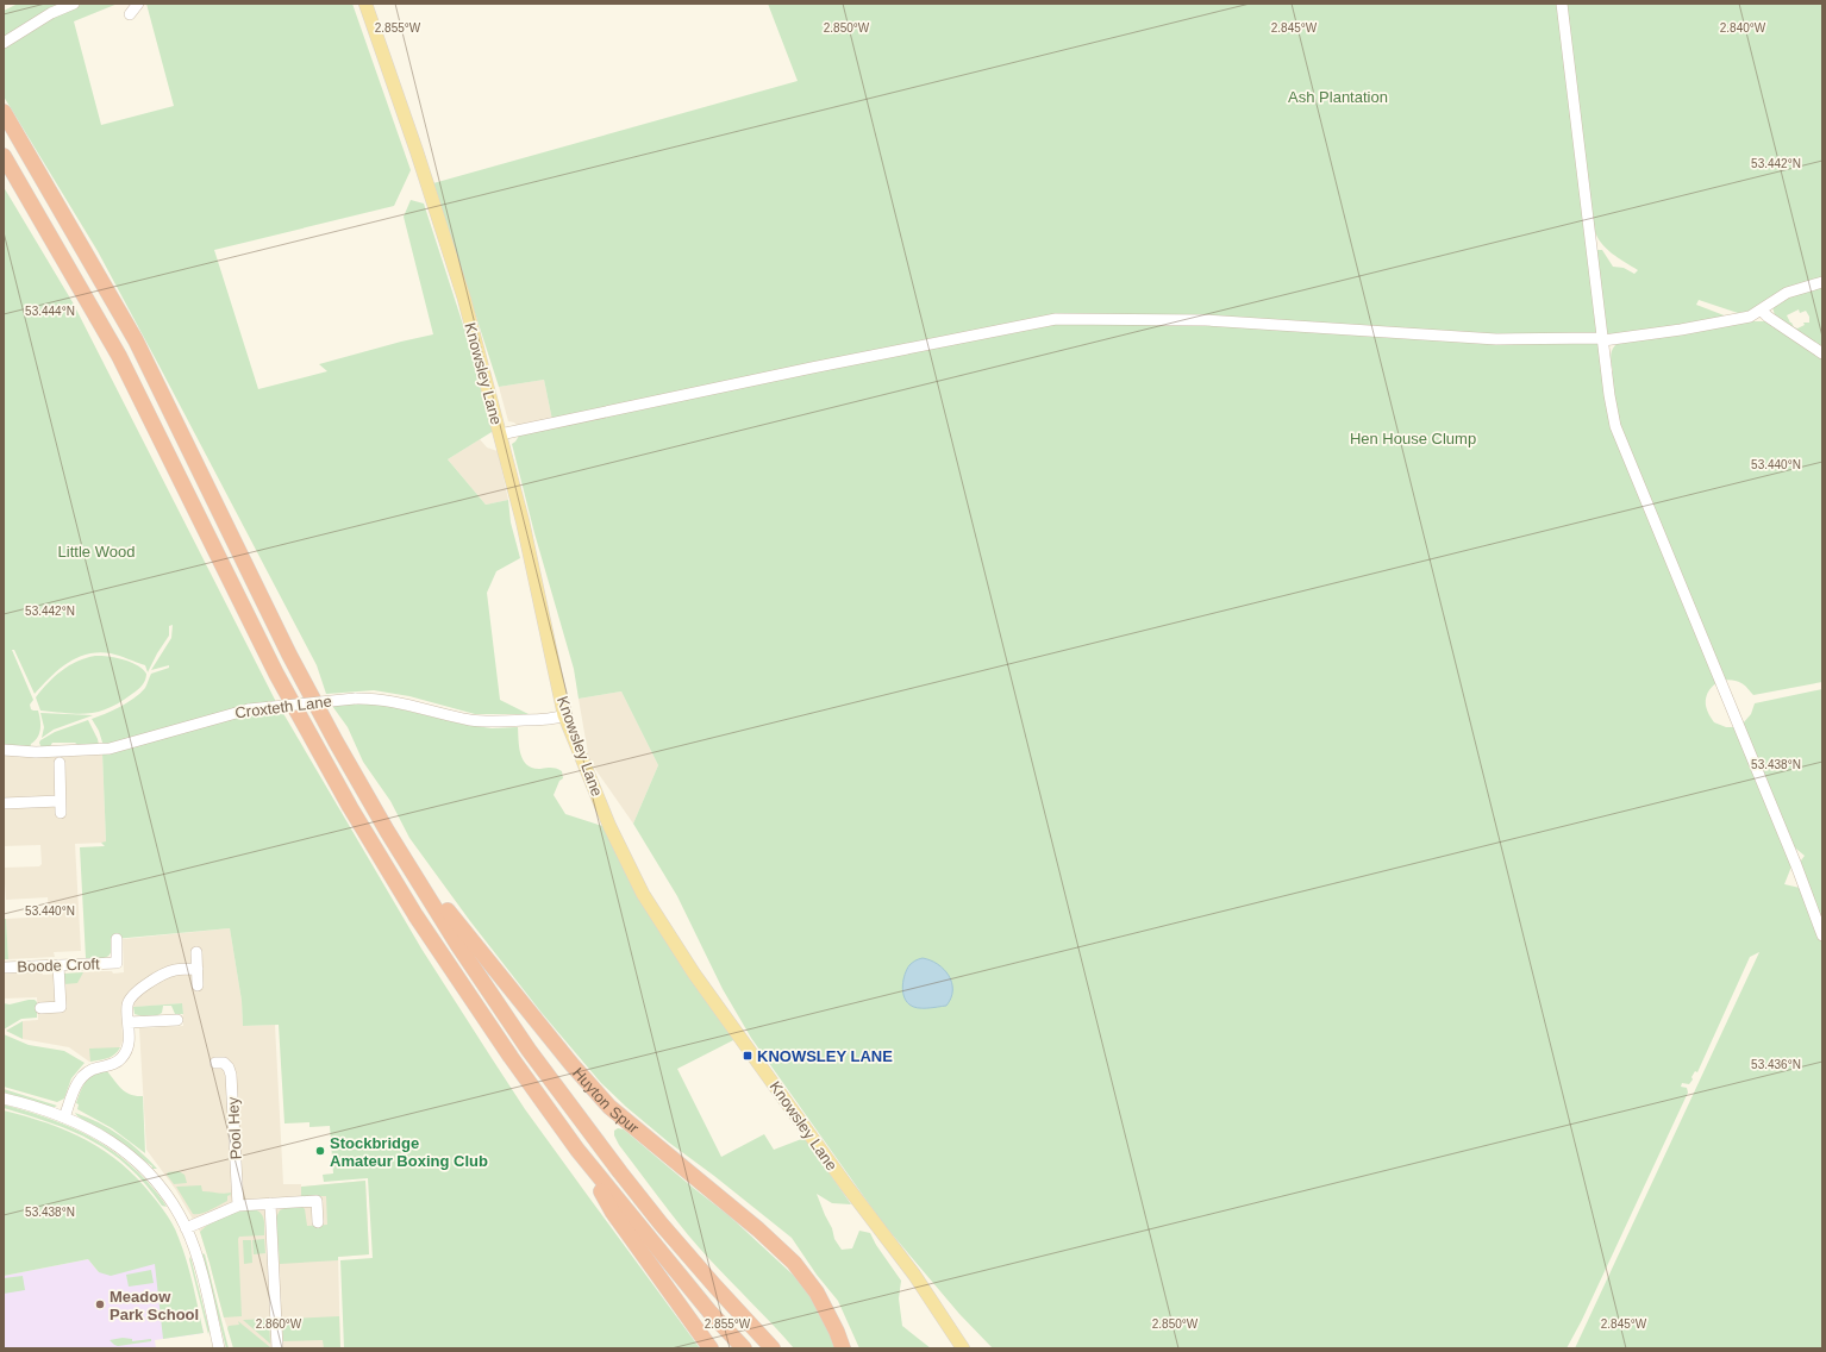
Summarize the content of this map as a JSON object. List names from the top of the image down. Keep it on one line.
{"streets":{"highway":["Huyton Spur"],"main road":["Knowsley Lane"],"street":["Croxteth Lane","Boode Croft","Pool Hey"]},"crossings":[["Knowsley Lane","Croxteth Lane"]],"parks":["Ash Plantation","Hen House Clump","Little Wood"],"places":{"transit":["KNOWSLEY LANE"],"other":["Stockbridge Amateur Boxing Club","Meadow Park School"]},"coordinates":["2.840°W","2.855°W","2.850°W","2.845°W","53.442°N","53.444°N","53.440°N","53.438°N","53.436°N","2.860°W"]}
